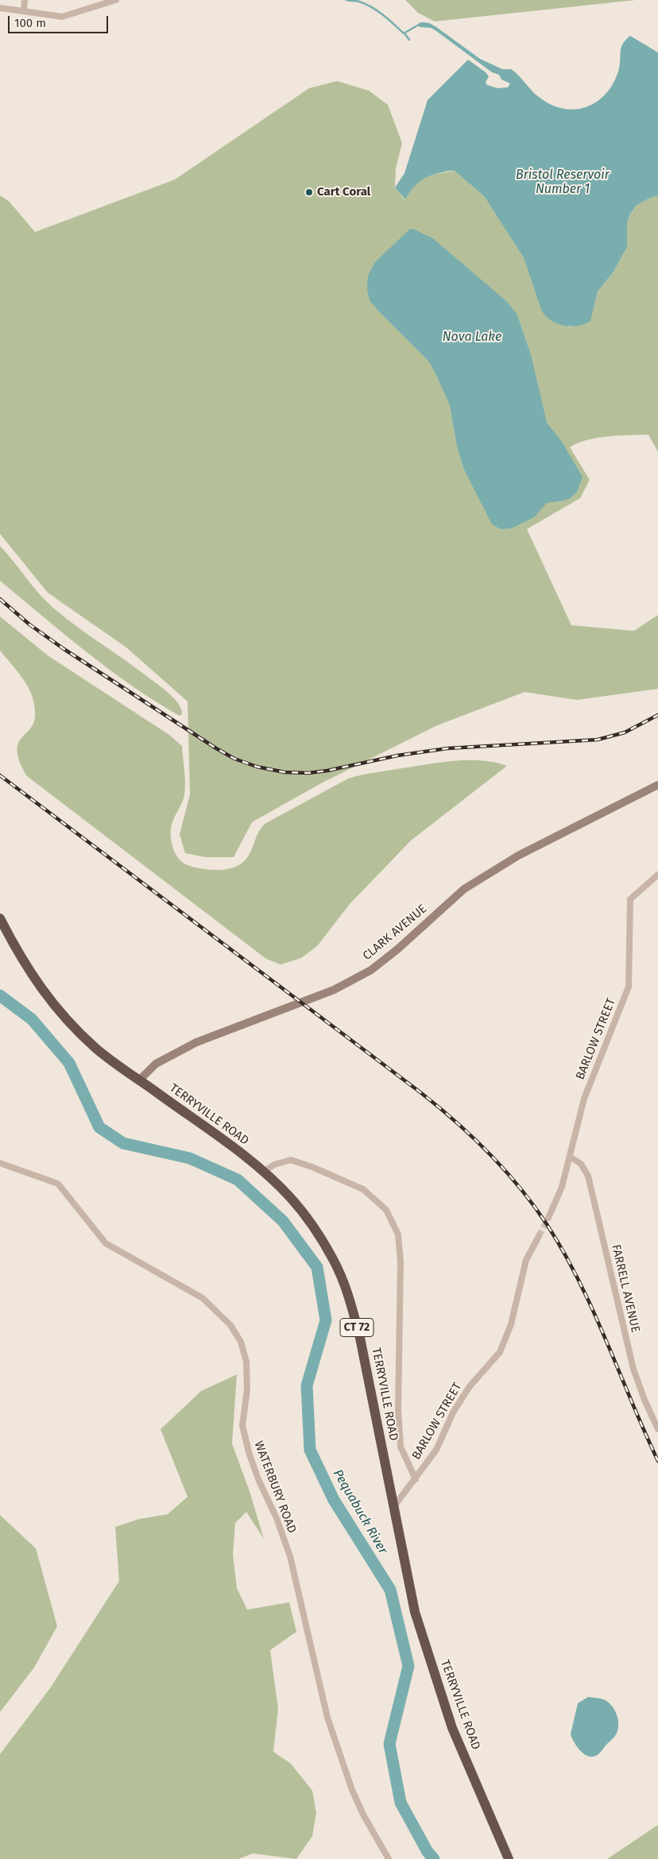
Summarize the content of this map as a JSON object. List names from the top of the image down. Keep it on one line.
{"streets":{"highway":["TERRYVILLE ROAD","CT 72"],"main road":["CLARK AVENUE"],"street":["BARLOW STREET","FARRELL AVENUE","WATERBURY ROAD"]},"crossings":[["CLARK AVENUE","TERRYVILLE ROAD"],["BARLOW STREET","TERRYVILLE ROAD"],["BARLOW STREET","FARRELL AVENUE"]],"water":["Bristol Reservoir Number 1","Nova Lake","Pequabuck River"],"places":["Cart Coral"],"scale_bar":"100 m"}
